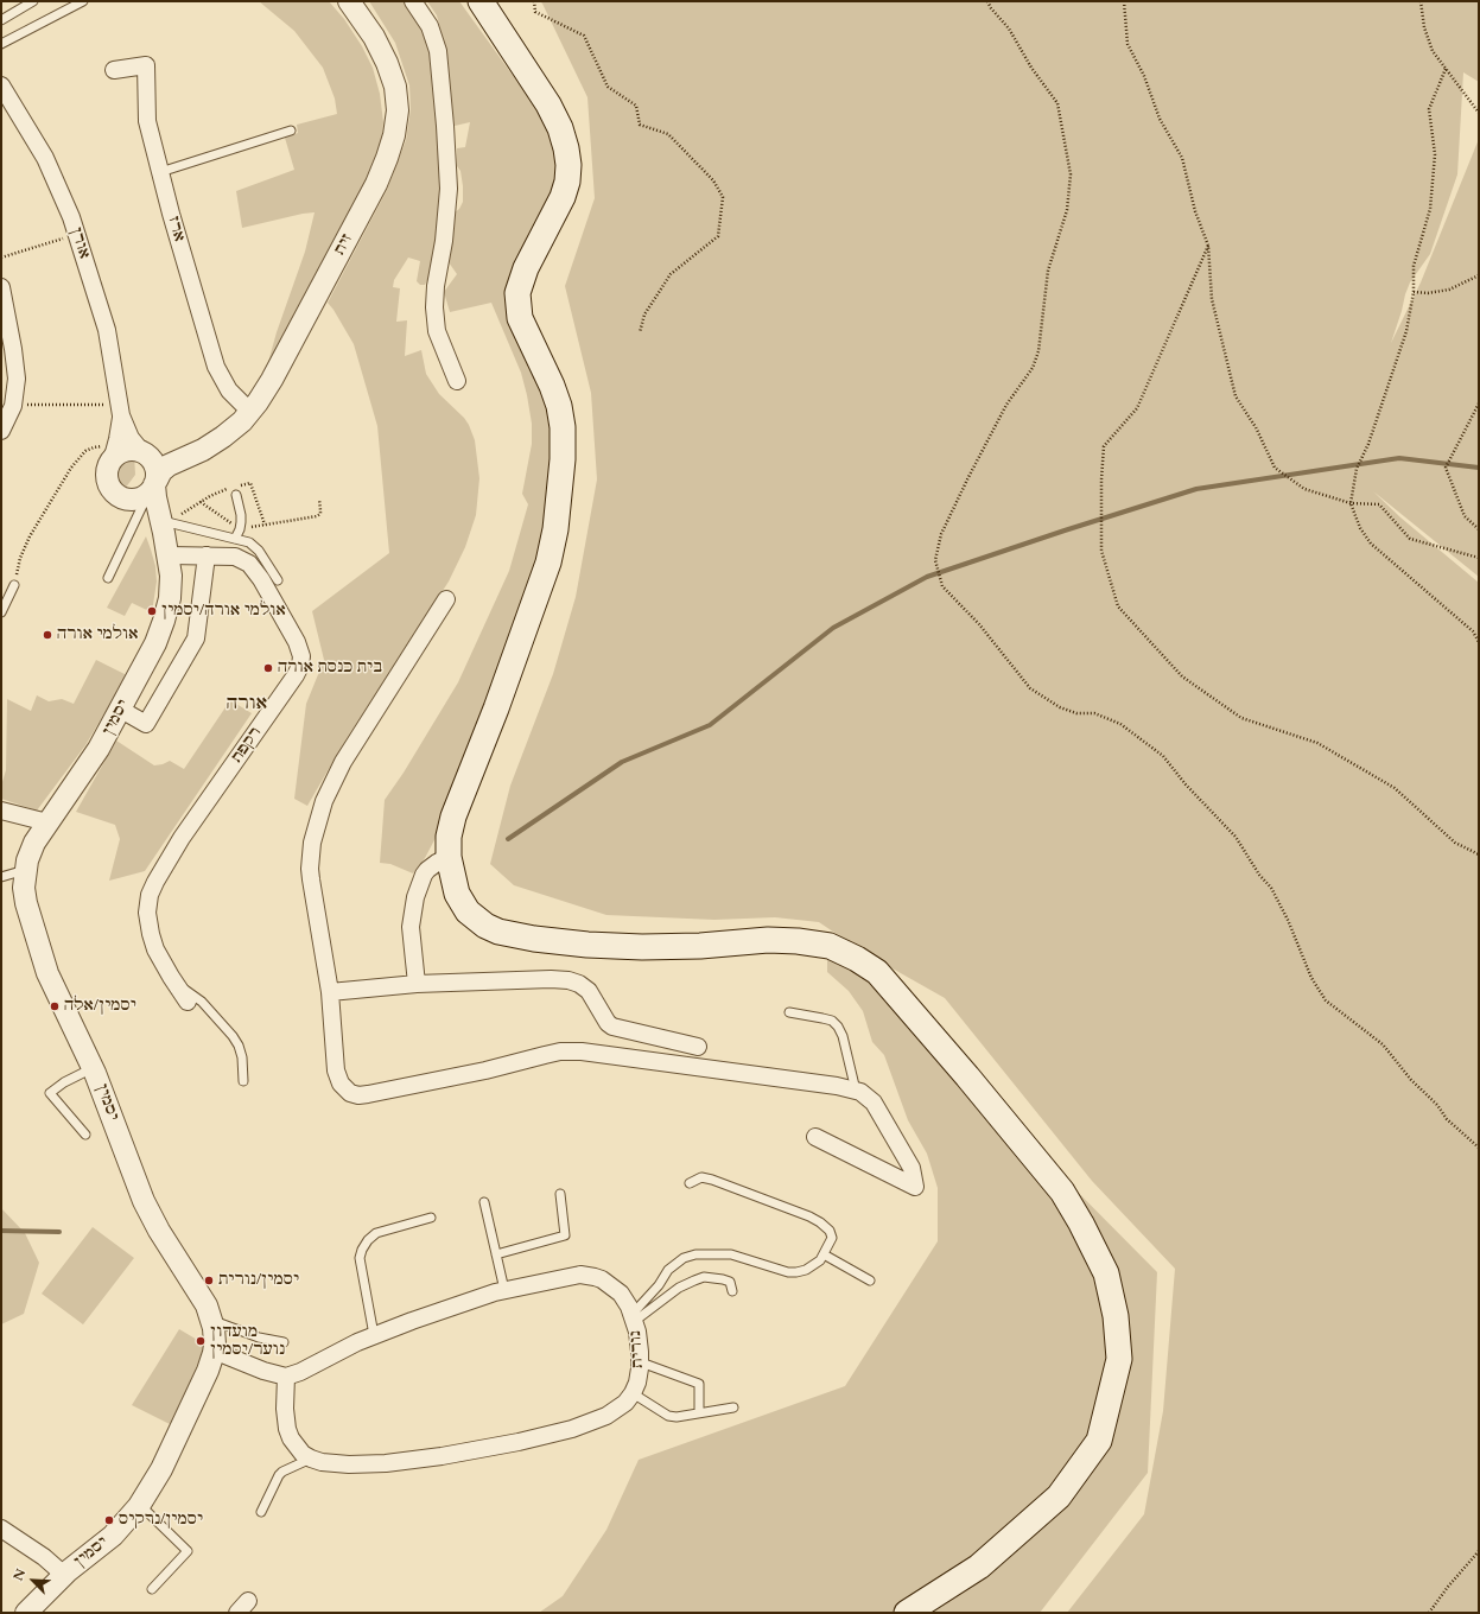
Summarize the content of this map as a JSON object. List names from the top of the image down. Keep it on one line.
{"streets":{"street":["ארז","אורן","זית","יסמין","רקפת","נורית"]},"crossings":[["ארז","זית"],["אורן","זית"],["אורן","יסמין"],["זית","יסמין"],["יסמין","רקפת"]],"districts":["אורה"],"places":["אולמי אורה/יסמין","אולמי אורה","בית כנסת אורה","יסמין/אלה","יסמין/נורית","מועדון נוער/יסמין","יסמין/נרקיס"],"north":"top left"}
